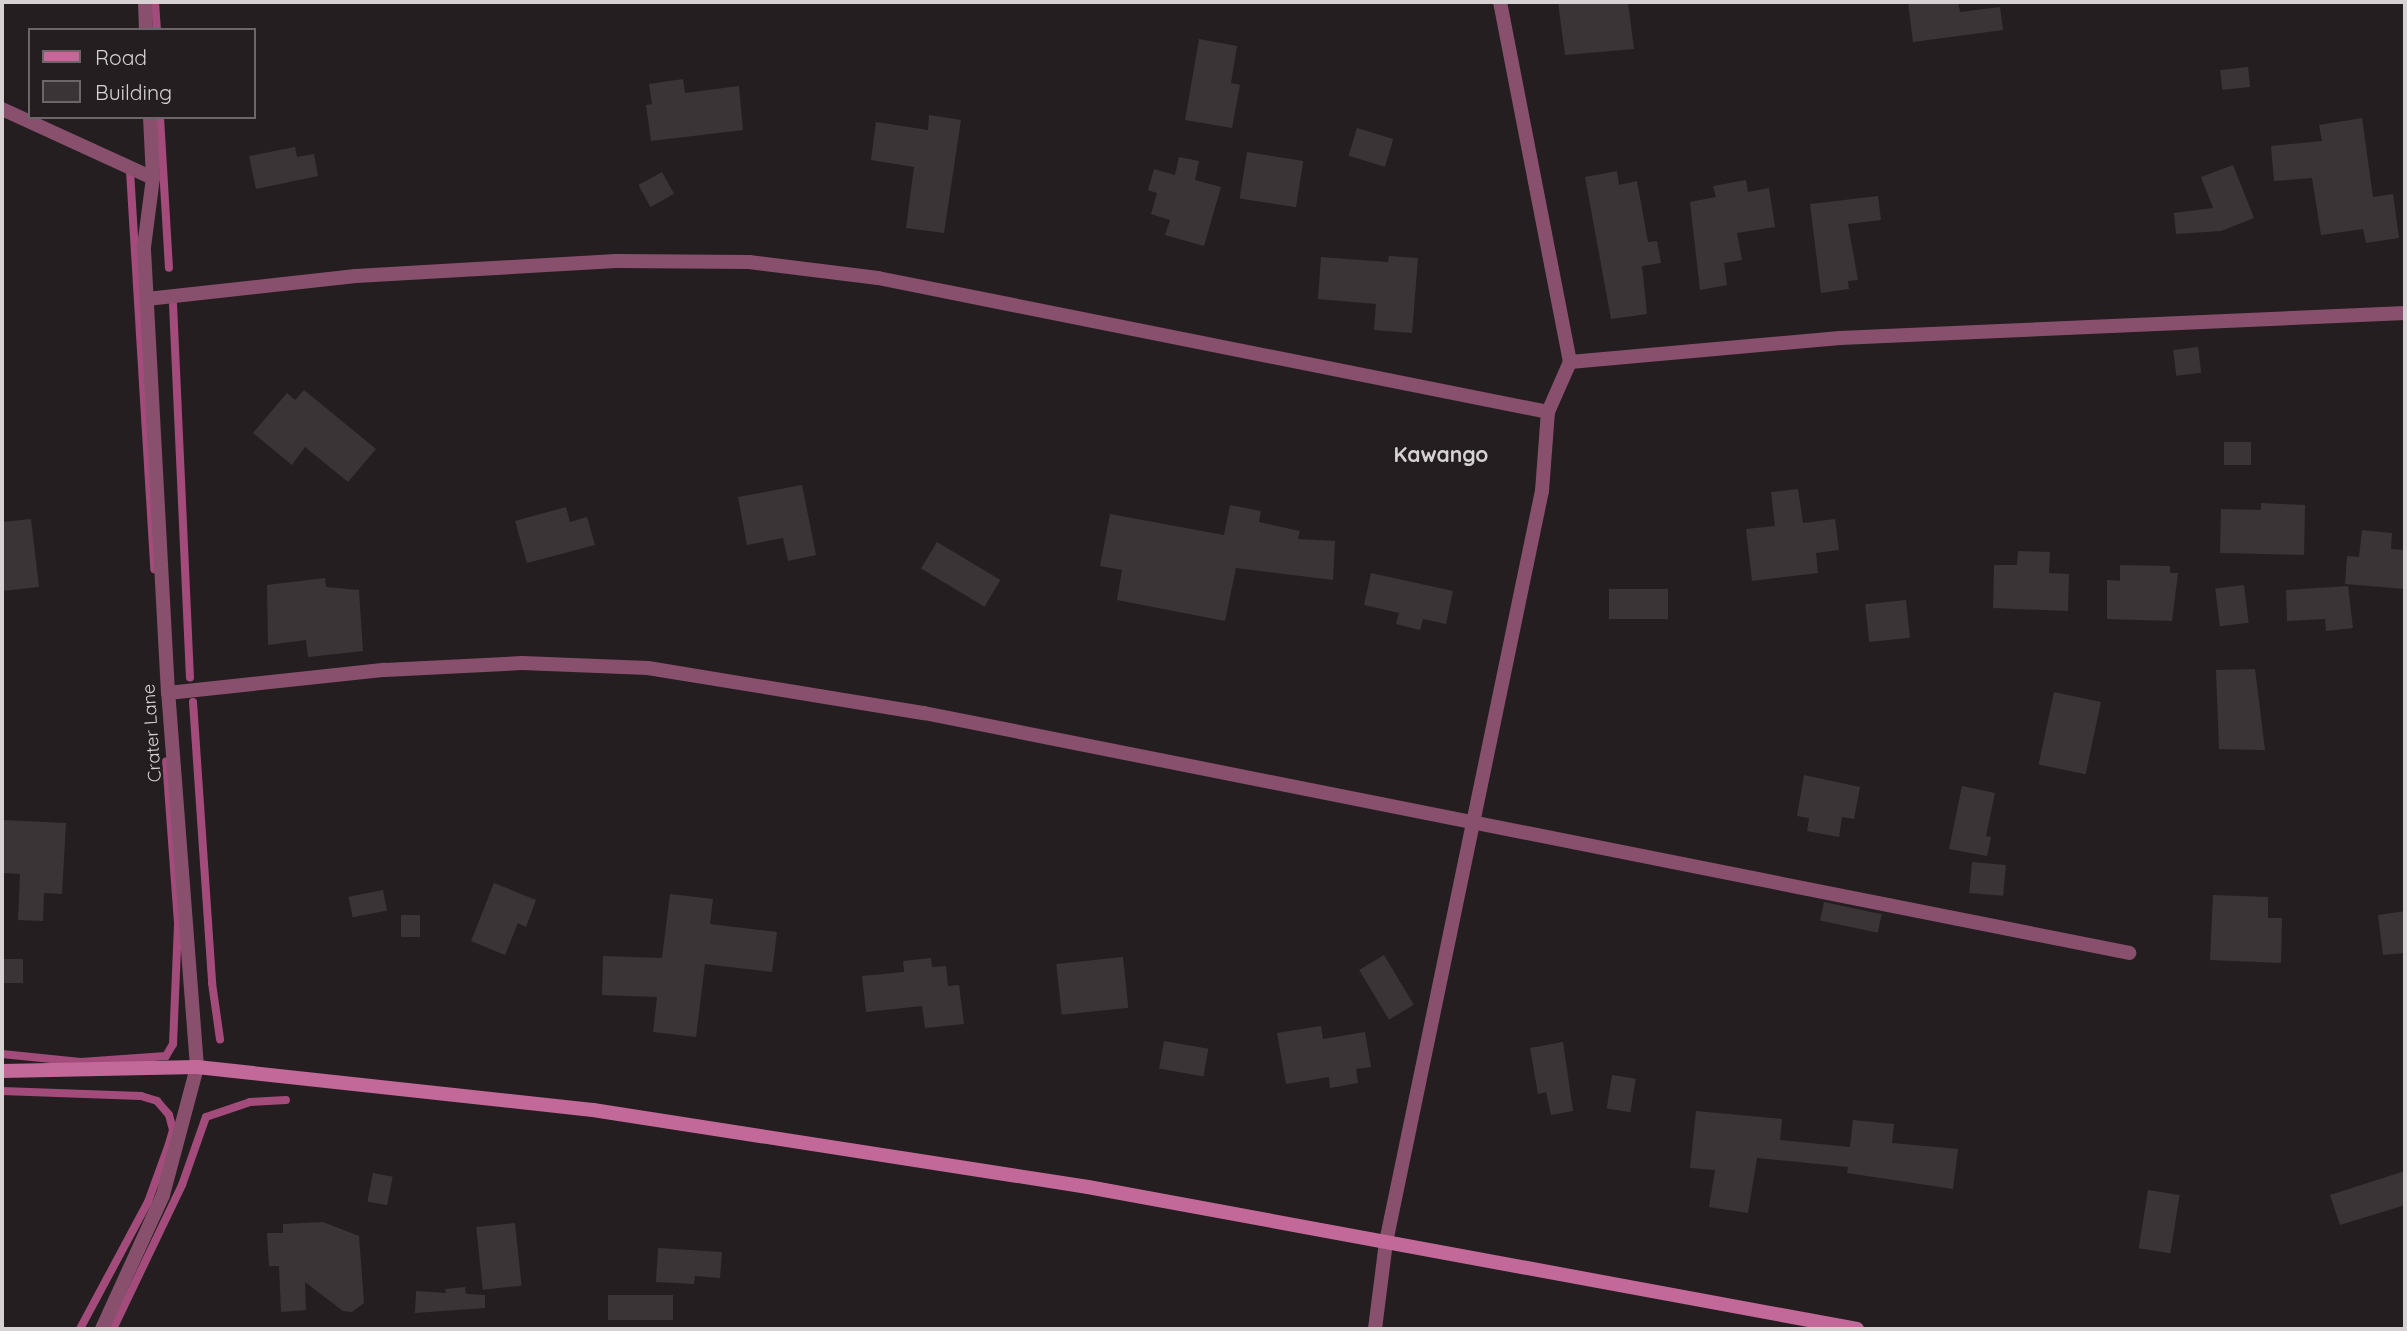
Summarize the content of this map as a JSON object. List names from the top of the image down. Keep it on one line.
{"streets":{"street":["Crater Lane"]},"districts":["Kawango"],"legend":["Road","Building"]}
